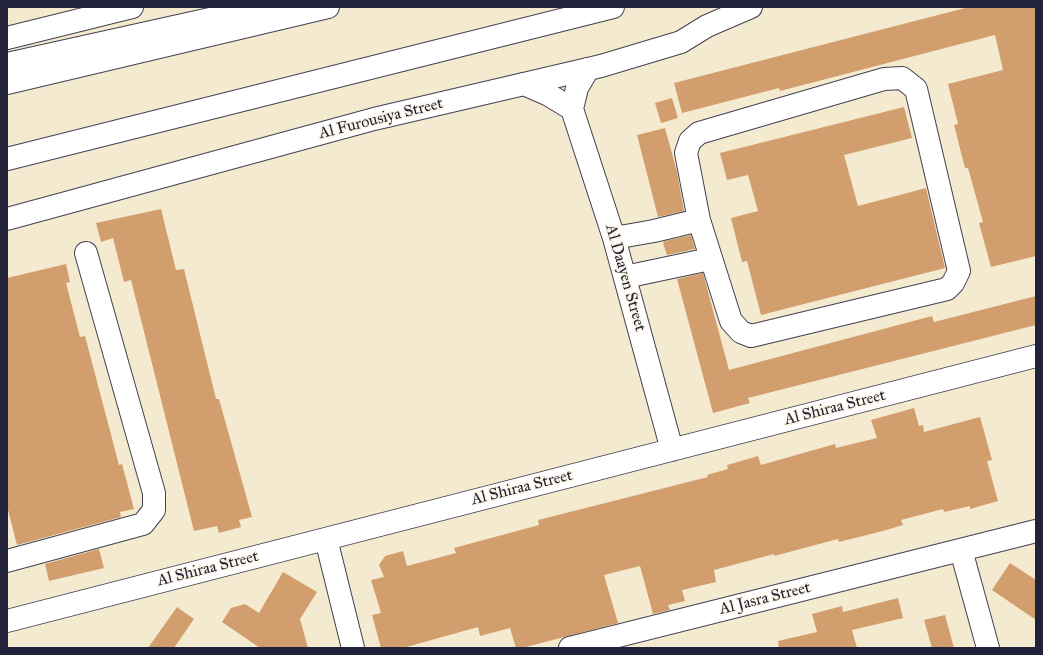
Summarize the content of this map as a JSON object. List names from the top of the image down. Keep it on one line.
{"streets":{"main road":["Al Furousiya Street","Al Daayen Street","Al Shiraa Street","Al Jasra Street"]},"crossings":[["Al Daayen Street","Al Shiraa Street"]]}
